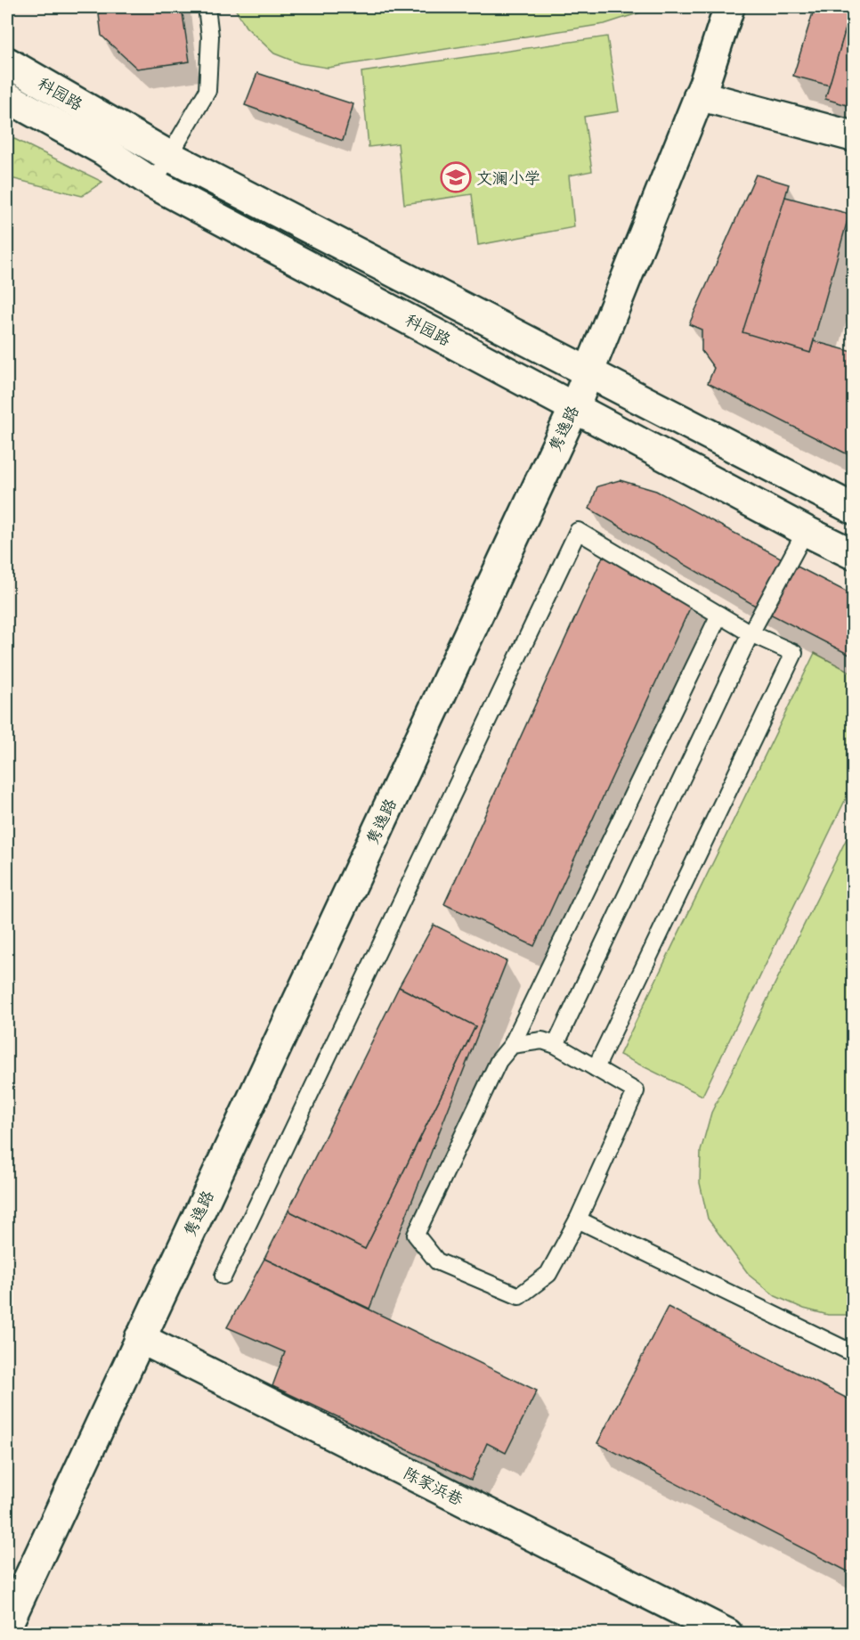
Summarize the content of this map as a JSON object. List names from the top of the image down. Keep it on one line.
{"streets":{"street":["科园路","隽逸路","陈家浜巷"]},"crossings":[["科园路","隽逸路"],["隽逸路","陈家浜巷"]],"places":{"school or university":["文澜小学"]}}
